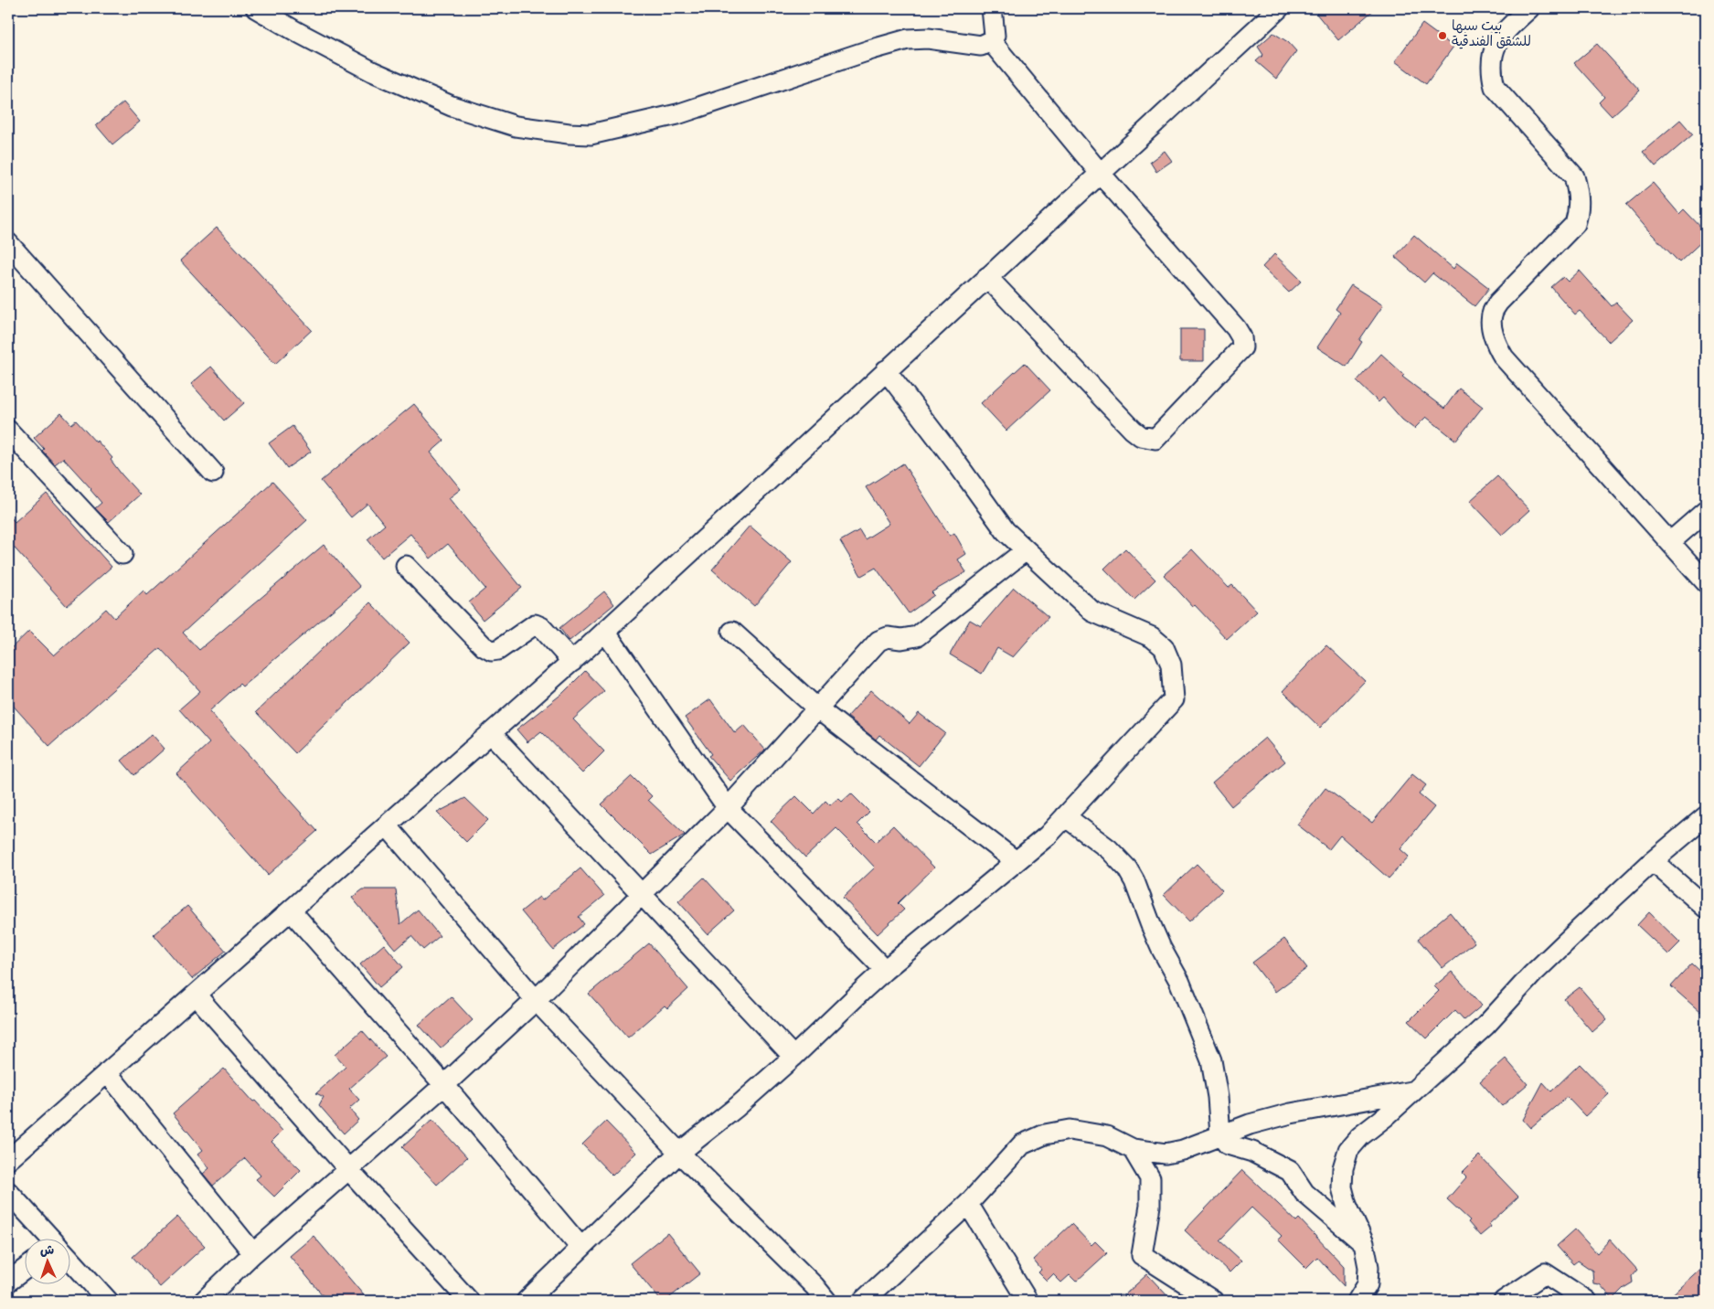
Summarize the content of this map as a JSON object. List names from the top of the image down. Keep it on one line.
{"places":["بيت سبها للشقق الفندقية"],"north":"top"}
